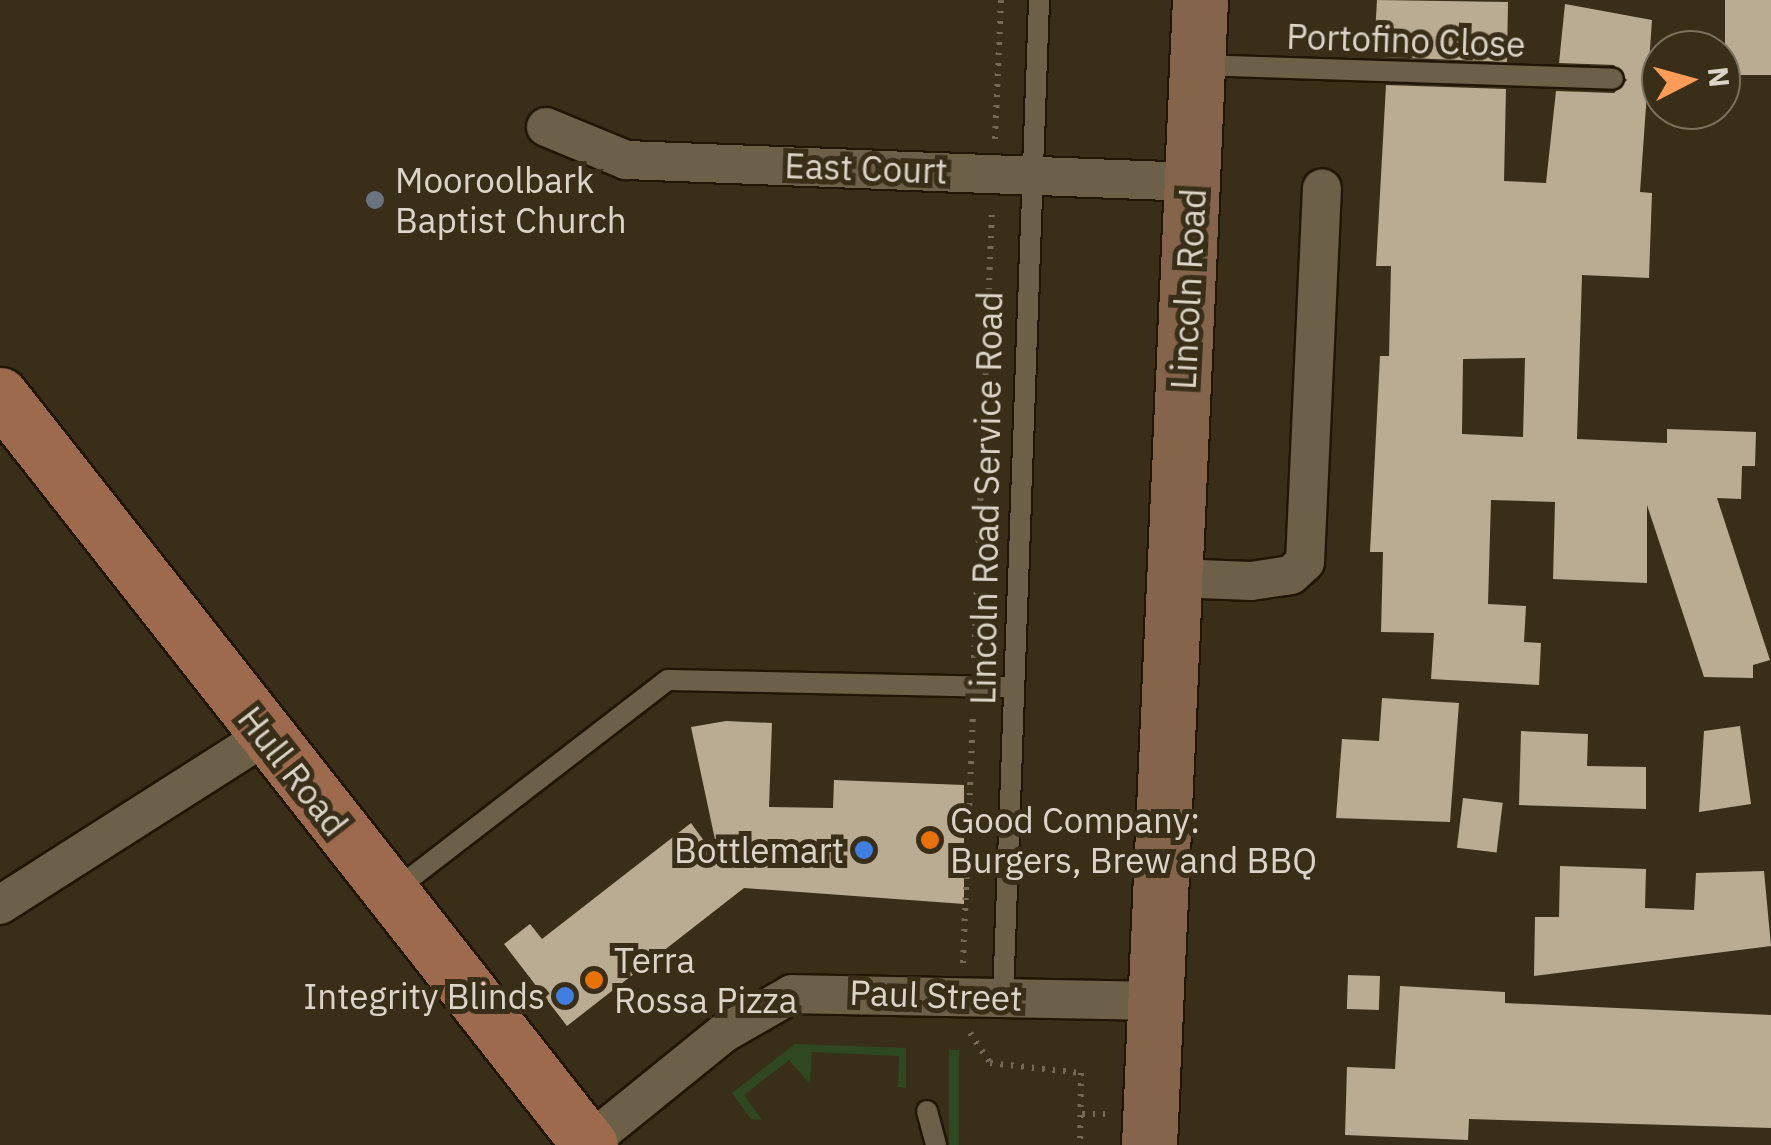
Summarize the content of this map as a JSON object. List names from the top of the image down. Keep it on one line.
{"streets":{"main road":["Lincoln Road","Hull Road"],"street":["East Court","Paul Street"],"lane":["Portofino Close","Lincoln Road Service Road"]},"crossings":[["Portofino Close","Lincoln Road"],["East Court","Lincoln Road"],["East Court","Lincoln Road Service Road"],["Lincoln Road","Paul Street"],["Lincoln Road Service Road","Paul Street"],["Hull Road","Paul Street"]],"places":["Mooroolbark Baptist Church","Good Company: Burgers, Brew and BBQ","Bottlemart","Terra Rossa Pizza","Integrity Blinds"],"north":"right"}
